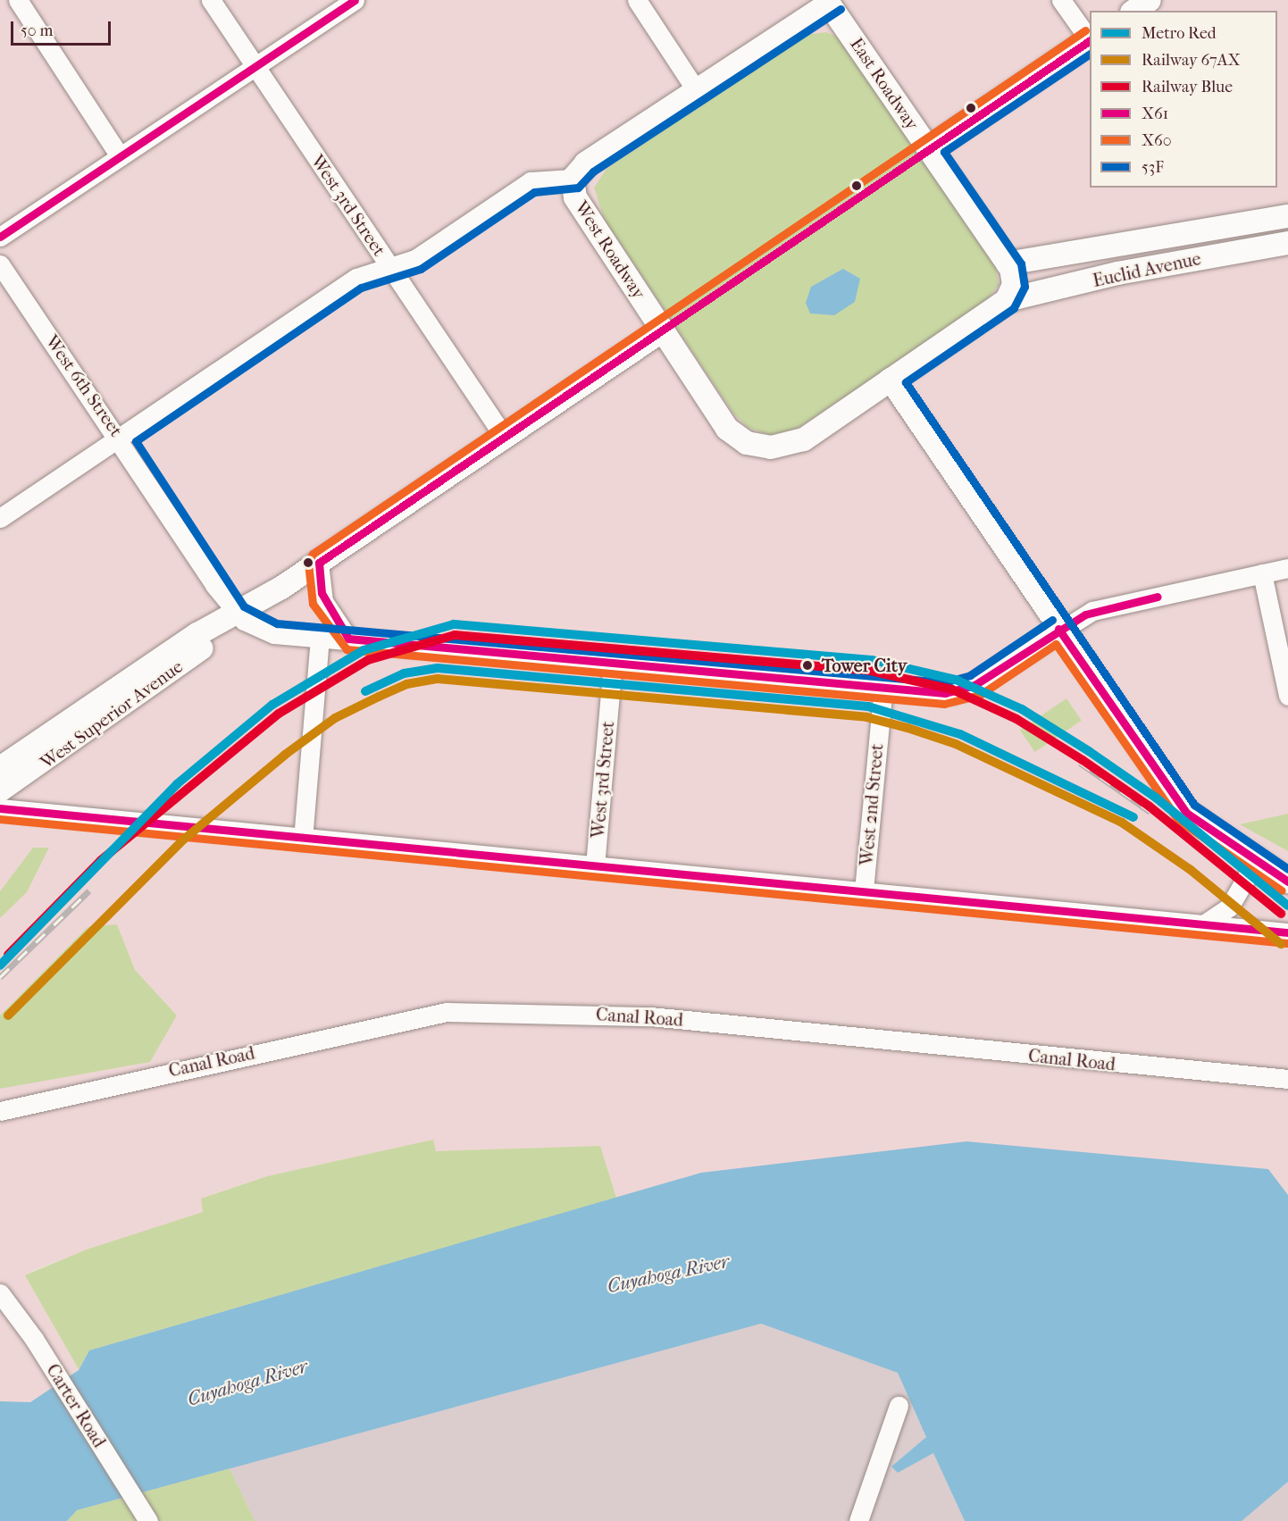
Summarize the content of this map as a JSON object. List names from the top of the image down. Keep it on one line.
{"streets":{"main road":["East Roadway","West Roadway","Euclid Avenue","West Superior Avenue"],"street":["West 3rd Street","West 6th Street","West 2nd Street","Canal Road","Carter Road"]},"crossings":[["East Roadway","Euclid Avenue"],["West 3rd Street","West Superior Avenue"],["West Roadway","West Superior Avenue"],["West 6th Street","West Superior Avenue"]],"water":["Cuyahoga River"],"places":["Tower City"],"lines":["transit line X61","transit line 53F","transit line X60","metro line Red","rail line Blue","rail line 67AX"],"legend":["Metro Red","Railway 67AX","Railway Blue","X61","X60","53F"],"scale_bar":"50 m"}
